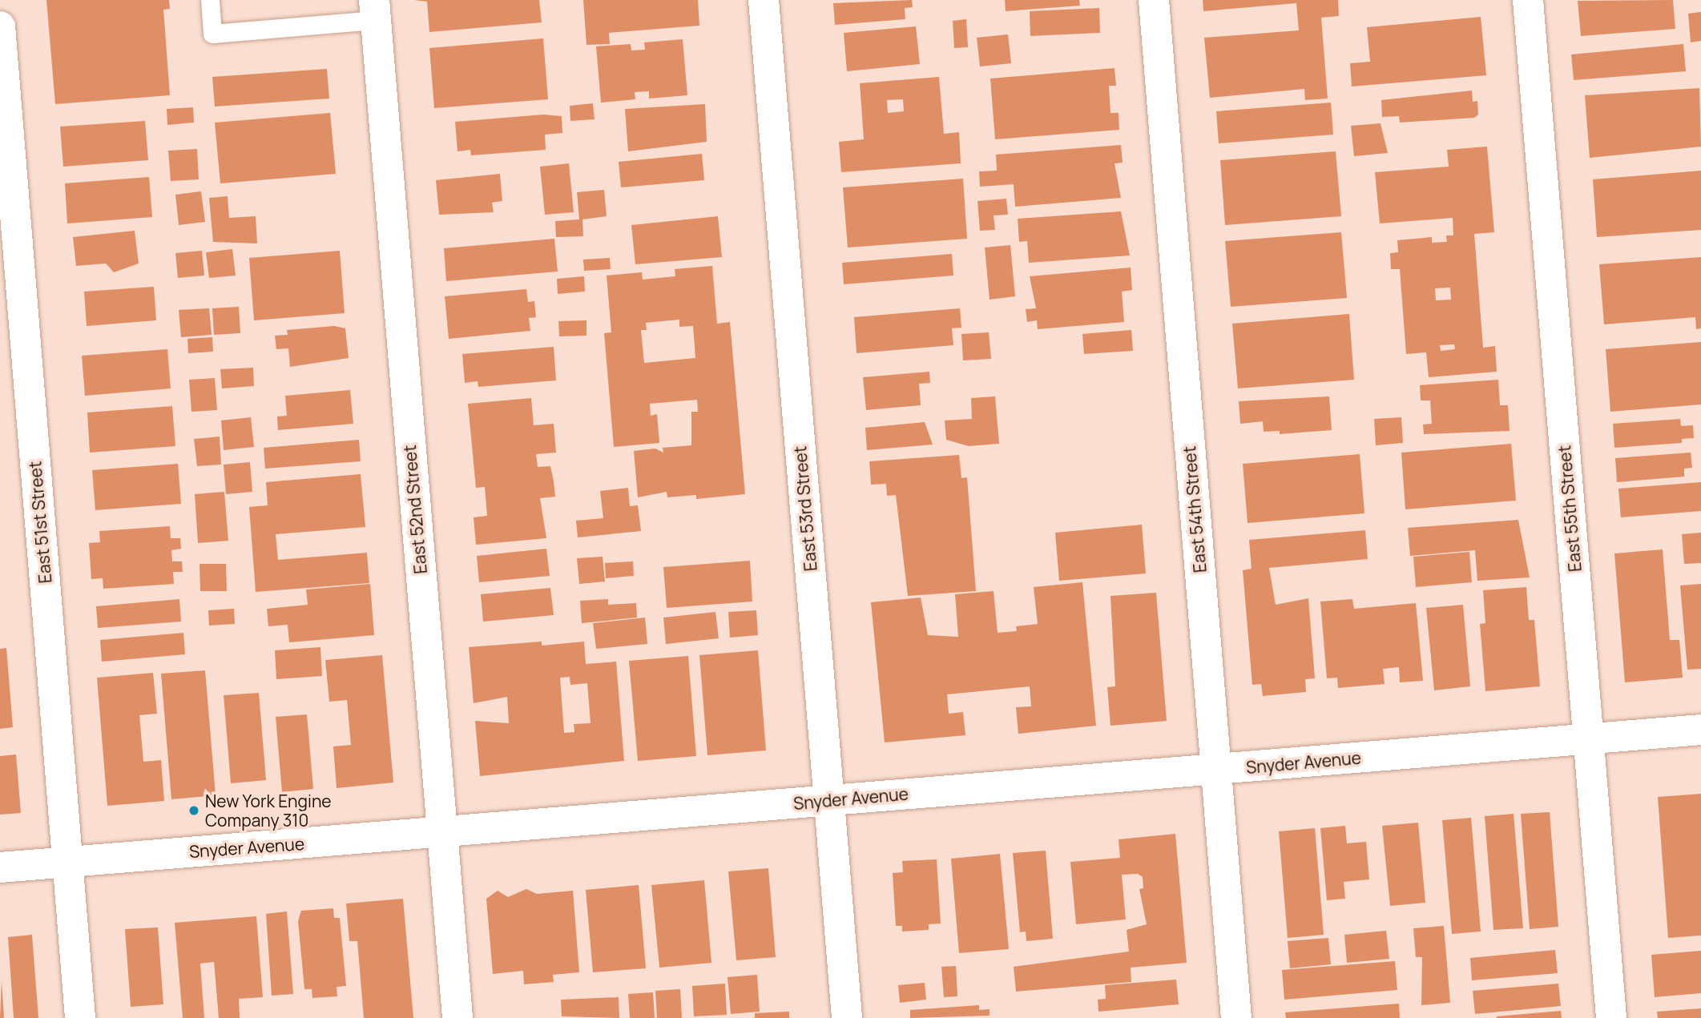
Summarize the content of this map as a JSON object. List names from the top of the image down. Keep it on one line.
{"streets":{"street":["East 53rd Street","East 55th Street","East 52nd Street","East 54th Street","East 51st Street","Snyder Avenue"]},"crossings":[["East 53rd Street","Snyder Avenue"],["East 55th Street","Snyder Avenue"],["East 52nd Street","Snyder Avenue"],["East 54th Street","Snyder Avenue"],["East 51st Street","Snyder Avenue"]],"places":["New York Engine Company 310"]}
